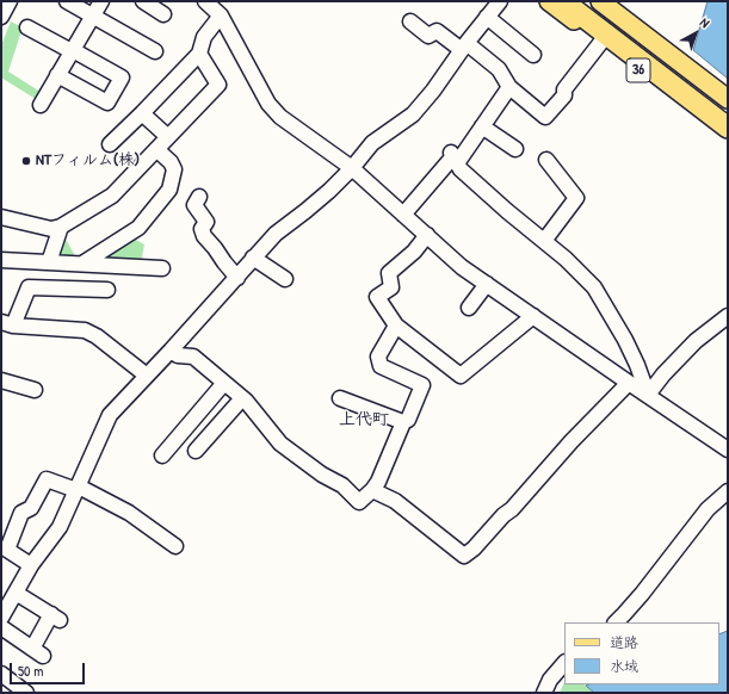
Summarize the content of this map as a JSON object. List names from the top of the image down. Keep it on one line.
{"streets":{"main road":["36"]},"districts":["上代町"],"places":["NTフィルム(株)"],"legend":["道路","水域"],"scale_bar":"50 m","north":"top right"}
